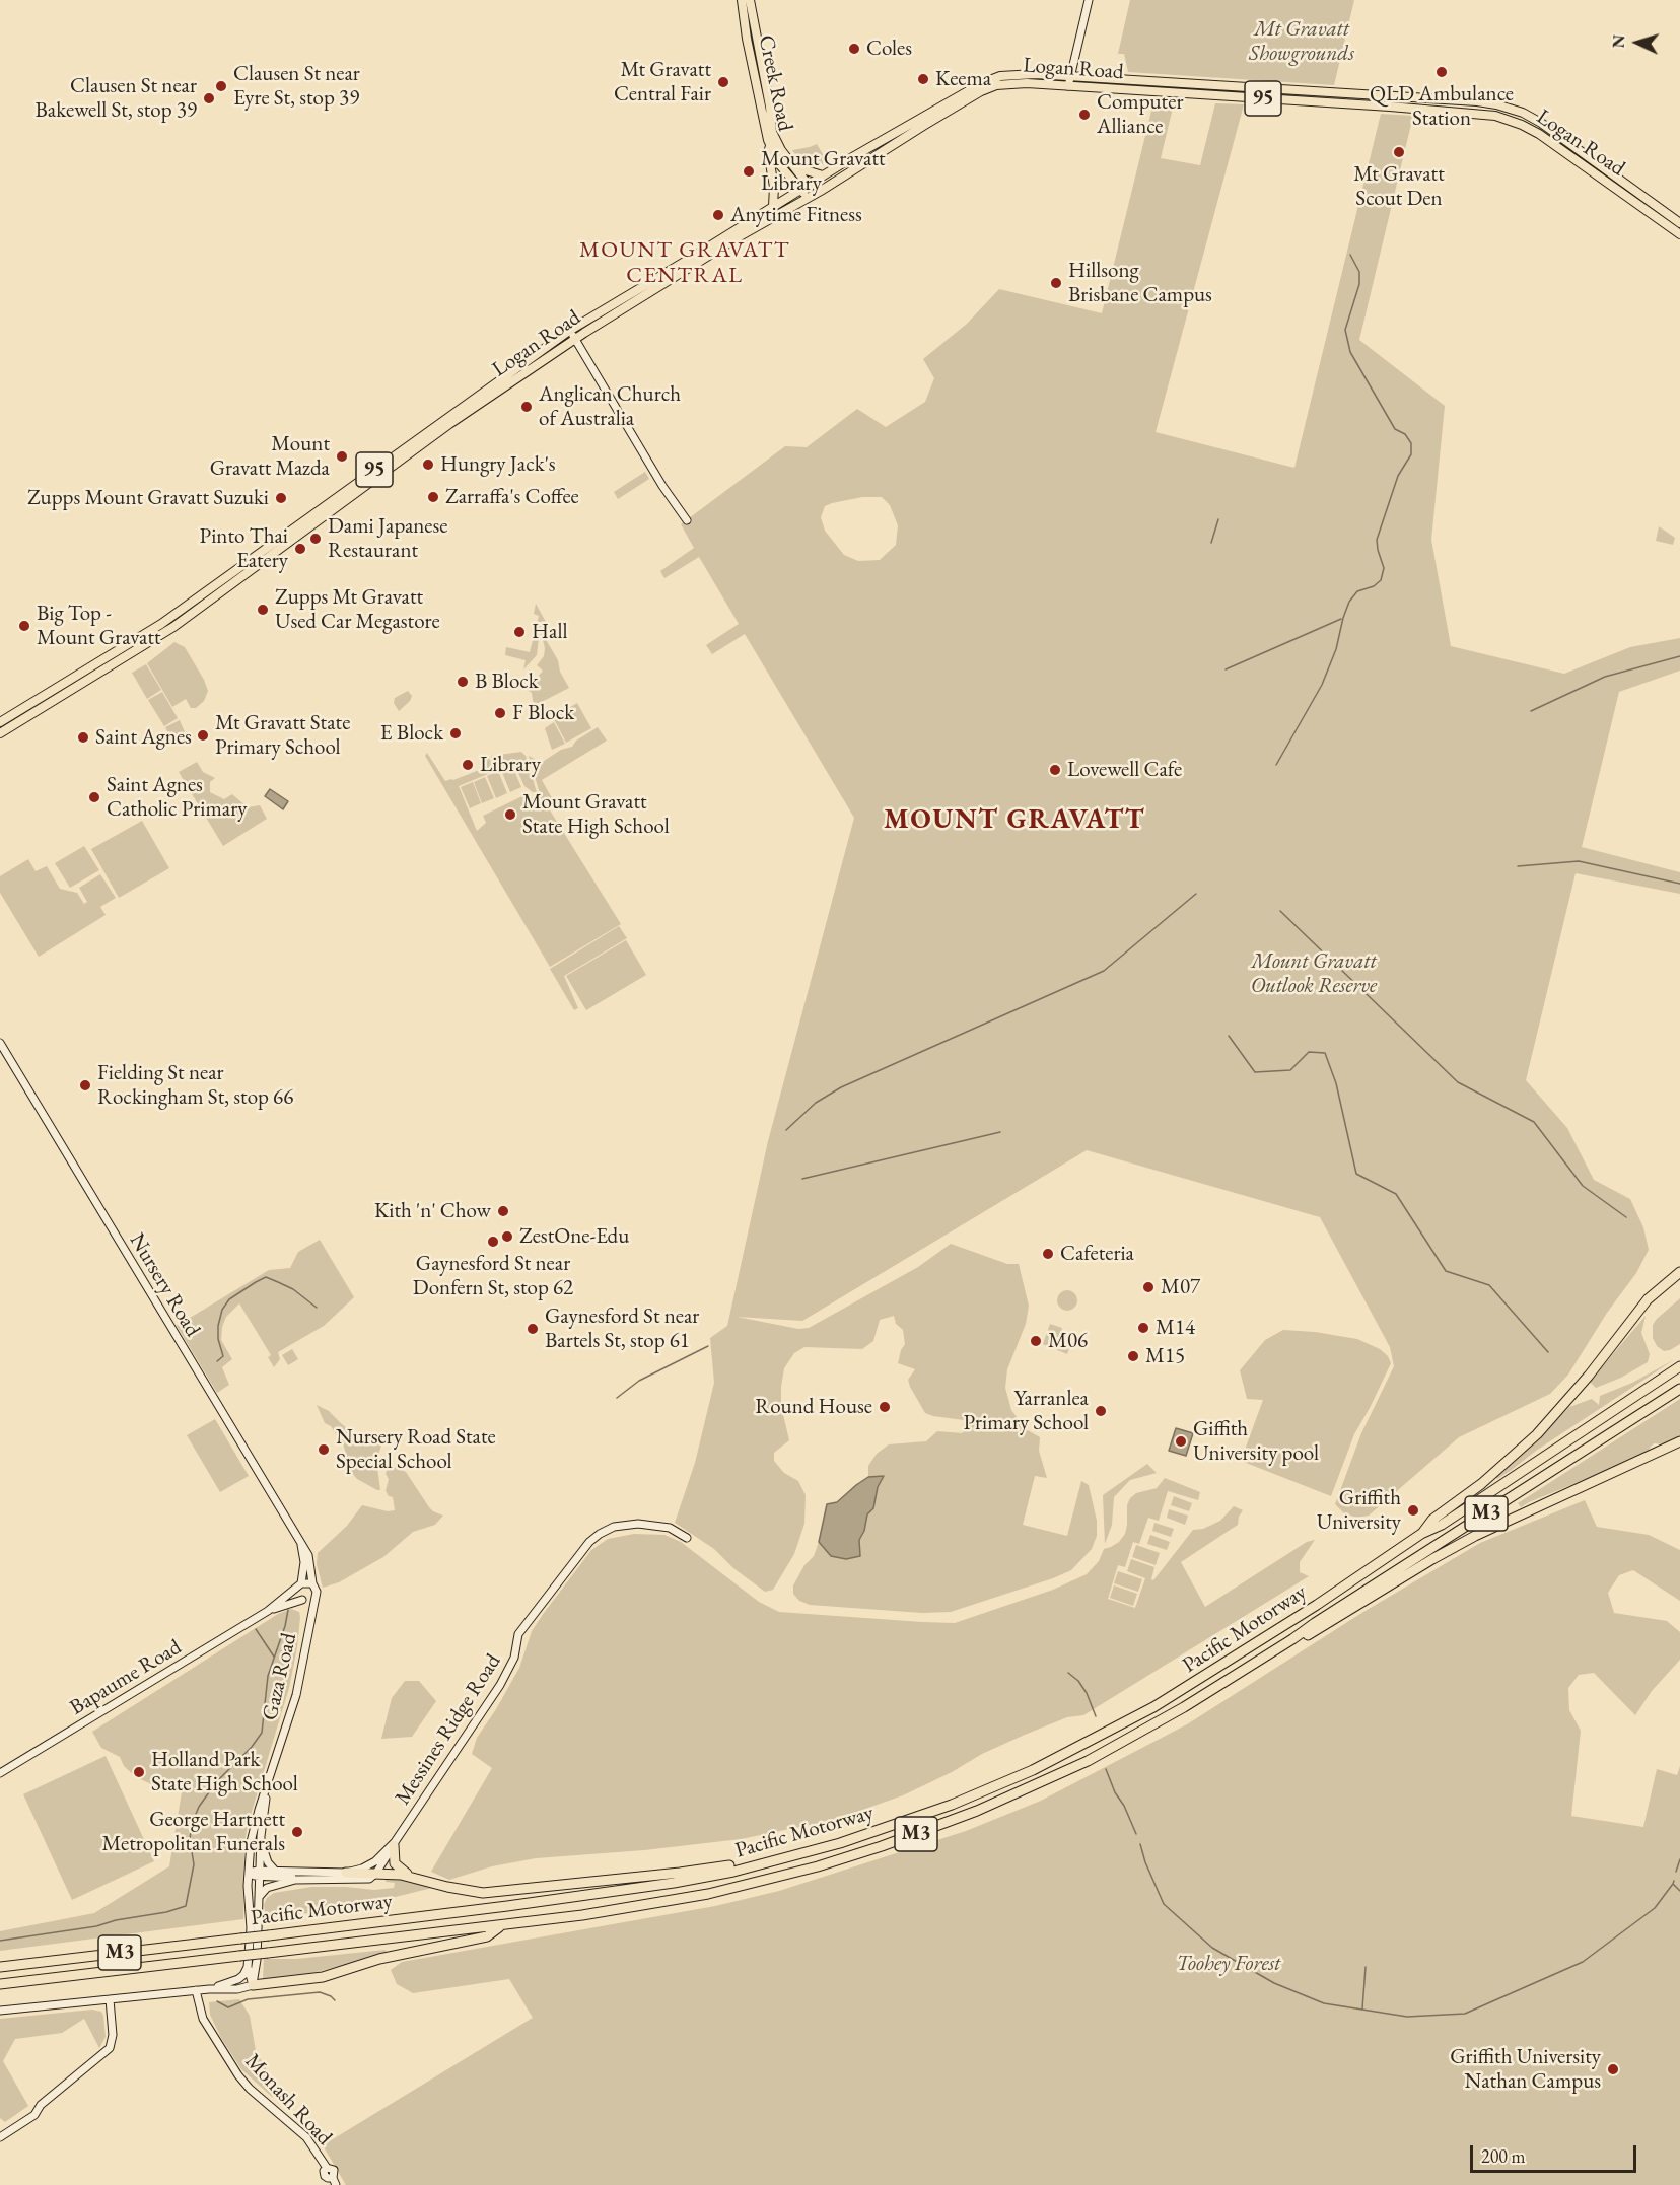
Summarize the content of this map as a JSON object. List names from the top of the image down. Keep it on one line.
{"streets":{"highway":["M3","Pacific Motorway"],"main road":["Logan Road","Creek Road","95","Nursery Road","Gaza Road","Bapaume Road","Messines Ridge Road","Monash Road"]},"crossings":[["Logan Road","Creek Road"],["Nursery Road","Gaza Road"],["Nursery Road","Bapaume Road"],["Gaza Road","Bapaume Road"],["Gaza Road","Messines Ridge Road"]],"districts":["MOUNT GRAVATT CENTRAL","MOUNT GRAVATT"],"parks":["Mt Gravatt Showgrounds","Mount Gravatt Outlook Reserve","Toohey Forest"],"places":["Coles","QLD Ambulance Station","Keema","Mt Gravatt Central Fair","Clausen St near Eyre St, stop 39","Clausen St near Bakewell St, stop 39","Computer Alliance","Mt Gravatt Scout Den","Mount Gravatt Library","Anytime Fitness","Hillsong Brisbane Campus","Anglican Church of Australia","Mount Gravatt Mazda","Hungry Jack's","Zarraffa's Coffee","Zupps Mount Gravatt Suzuki","Dami Japanese Restaurant","Pinto Thai Eatery","Zupps Mt Gravatt Used Car Megastore","Big Top - Mount Gravatt","Hall","B Block","F Block","E Block","Mt Gravatt State Primary School","Saint Agnes","Library","Lovewell Cafe","Saint Agnes Catholic Primary","Mount Gravatt State High School","Fielding St near Rockingham St, stop 66","Kith 'n' Chow","ZestOne-Edu","Gaynesford St near Donfern St, stop 62","Cafeteria","M07","M14","Gaynesford St near Bartels St, stop 61","M06","M15","Round House","Yarranlea Primary School","Giffith University pool","Nursery Road State Special School","Griffith University","Holland Park State High School","George Hartnett Metropolitan Funerals","Griffith University Nathan Campus"],"scale_bar":"200 m","north":"left"}
